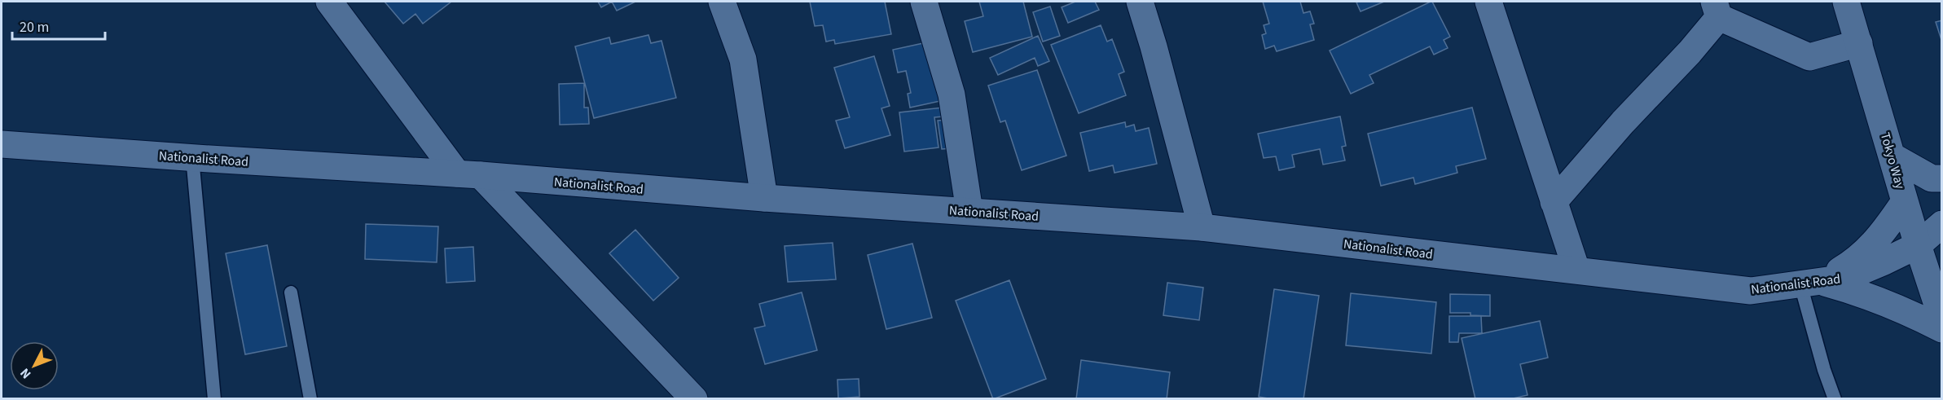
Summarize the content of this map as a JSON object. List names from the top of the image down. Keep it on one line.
{"streets":{"street":["Nationalist Road","Tokyo Way"]},"crossings":[["Nationalist Road","Tokyo Way"]],"scale_bar":"20 m","north":"bottom left"}
